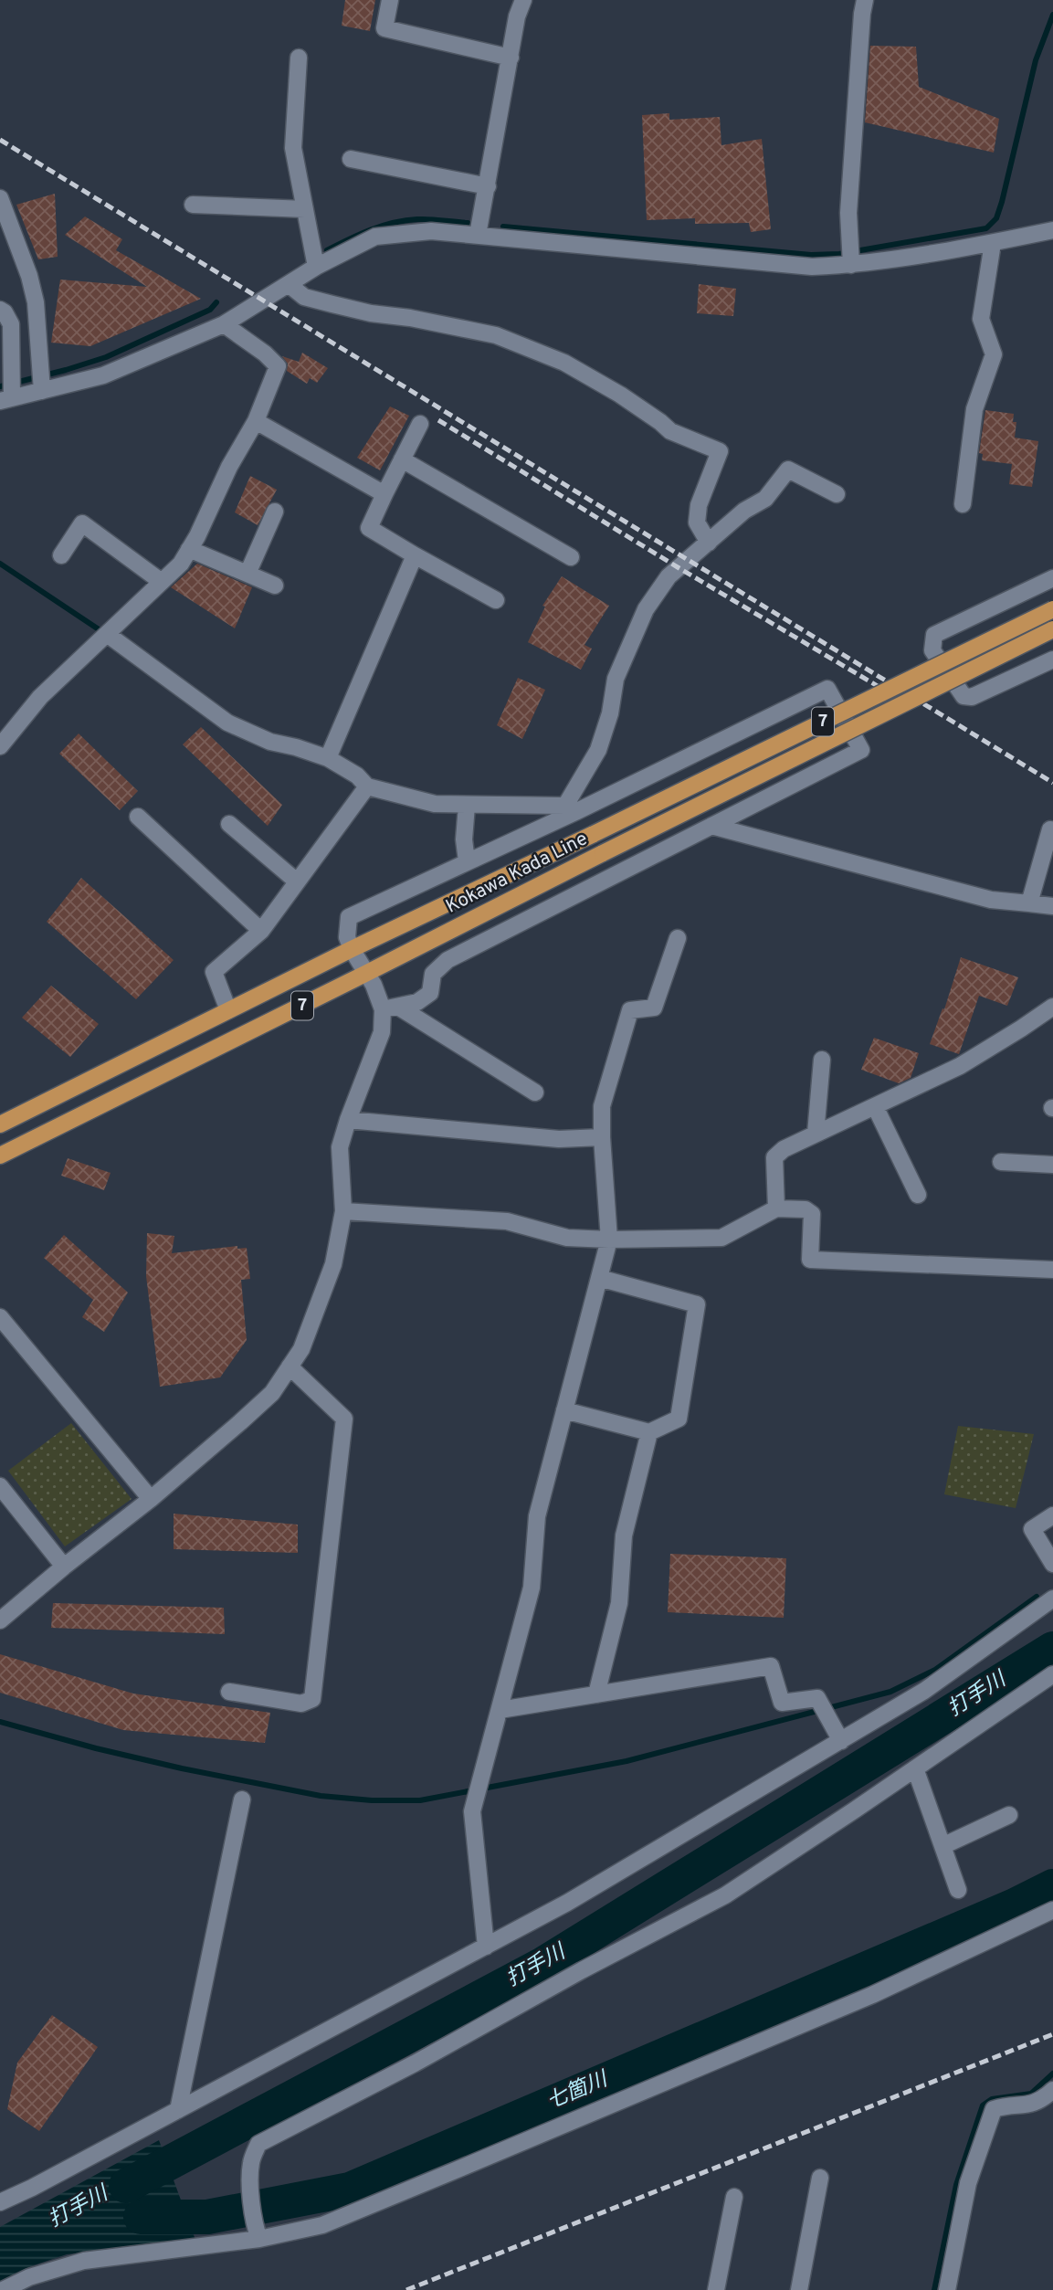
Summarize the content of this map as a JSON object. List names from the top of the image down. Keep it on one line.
{"streets":{"main road":["7","Kokawa Kada Line"]},"water":["打手川","七箇川"]}
